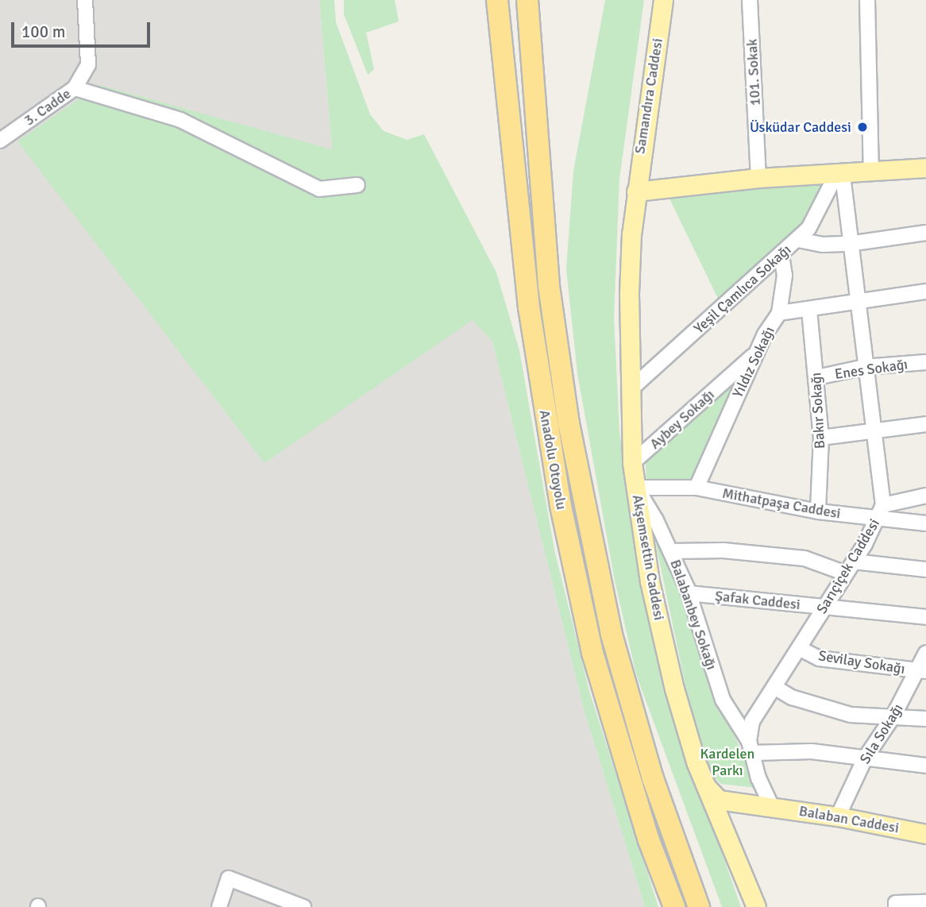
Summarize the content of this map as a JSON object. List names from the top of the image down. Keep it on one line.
{"streets":{"highway":["Anadolu Otoyolu"],"main road":["Samandıra Caddesi","Akşemsettin Caddesi","Balaban Caddesi"],"street":["101. Sokak","3. Cadde","Yeşil Çamlıca Sokağı","Yıldız Sokağı","Enes Sokağı","Bakır Sokağı","Aybey Sokağı","Mithatpaşa Caddesi","Sarıçiçek Caddesi","Şafak Caddesi","Balabanbey Sokağı","Sevilay Sokağı","Sıla Sokağı"]},"crossings":[["Samandıra Caddesi","Akşemsettin Caddesi"],["Yeşil Çamlıca Sokağı","Akşemsettin Caddesi"],["Yeşil Çamlıca Sokağı","Sarıçiçek Caddesi"],["Yıldız Sokağı","Bakır Sokağı"],["Yıldız Sokağı","Aybey Sokağı"],["Yıldız Sokağı","Mithatpaşa Caddesi"],["Yıldız Sokağı","Sarıçiçek Caddesi"],["Enes Sokağı","Bakır Sokağı"],["Enes Sokağı","Sarıçiçek Caddesi"],["Bakır Sokağı","Mithatpaşa Caddesi"],["Aybey Sokağı","Akşemsettin Caddesi"],["Mithatpaşa Caddesi","Akşemsettin Caddesi"],["Mithatpaşa Caddesi","Sarıçiçek Caddesi"],["Mithatpaşa Caddesi","Balabanbey Sokağı"],["Akşemsettin Caddesi","Balabanbey Sokağı"],["Akşemsettin Caddesi","Balaban Caddesi"],["Sarıçiçek Caddesi","Şafak Caddesi"],["Sarıçiçek Caddesi","Balabanbey Sokağı"],["Sarıçiçek Caddesi","Sevilay Sokağı"],["Şafak Caddesi","Balabanbey Sokağı"],["Sevilay Sokağı","Sıla Sokağı"],["Sıla Sokağı","Balaban Caddesi"]],"parks":["Kardelen Parkı"],"places":["Üsküdar Caddesi"],"scale_bar":"100 m"}
